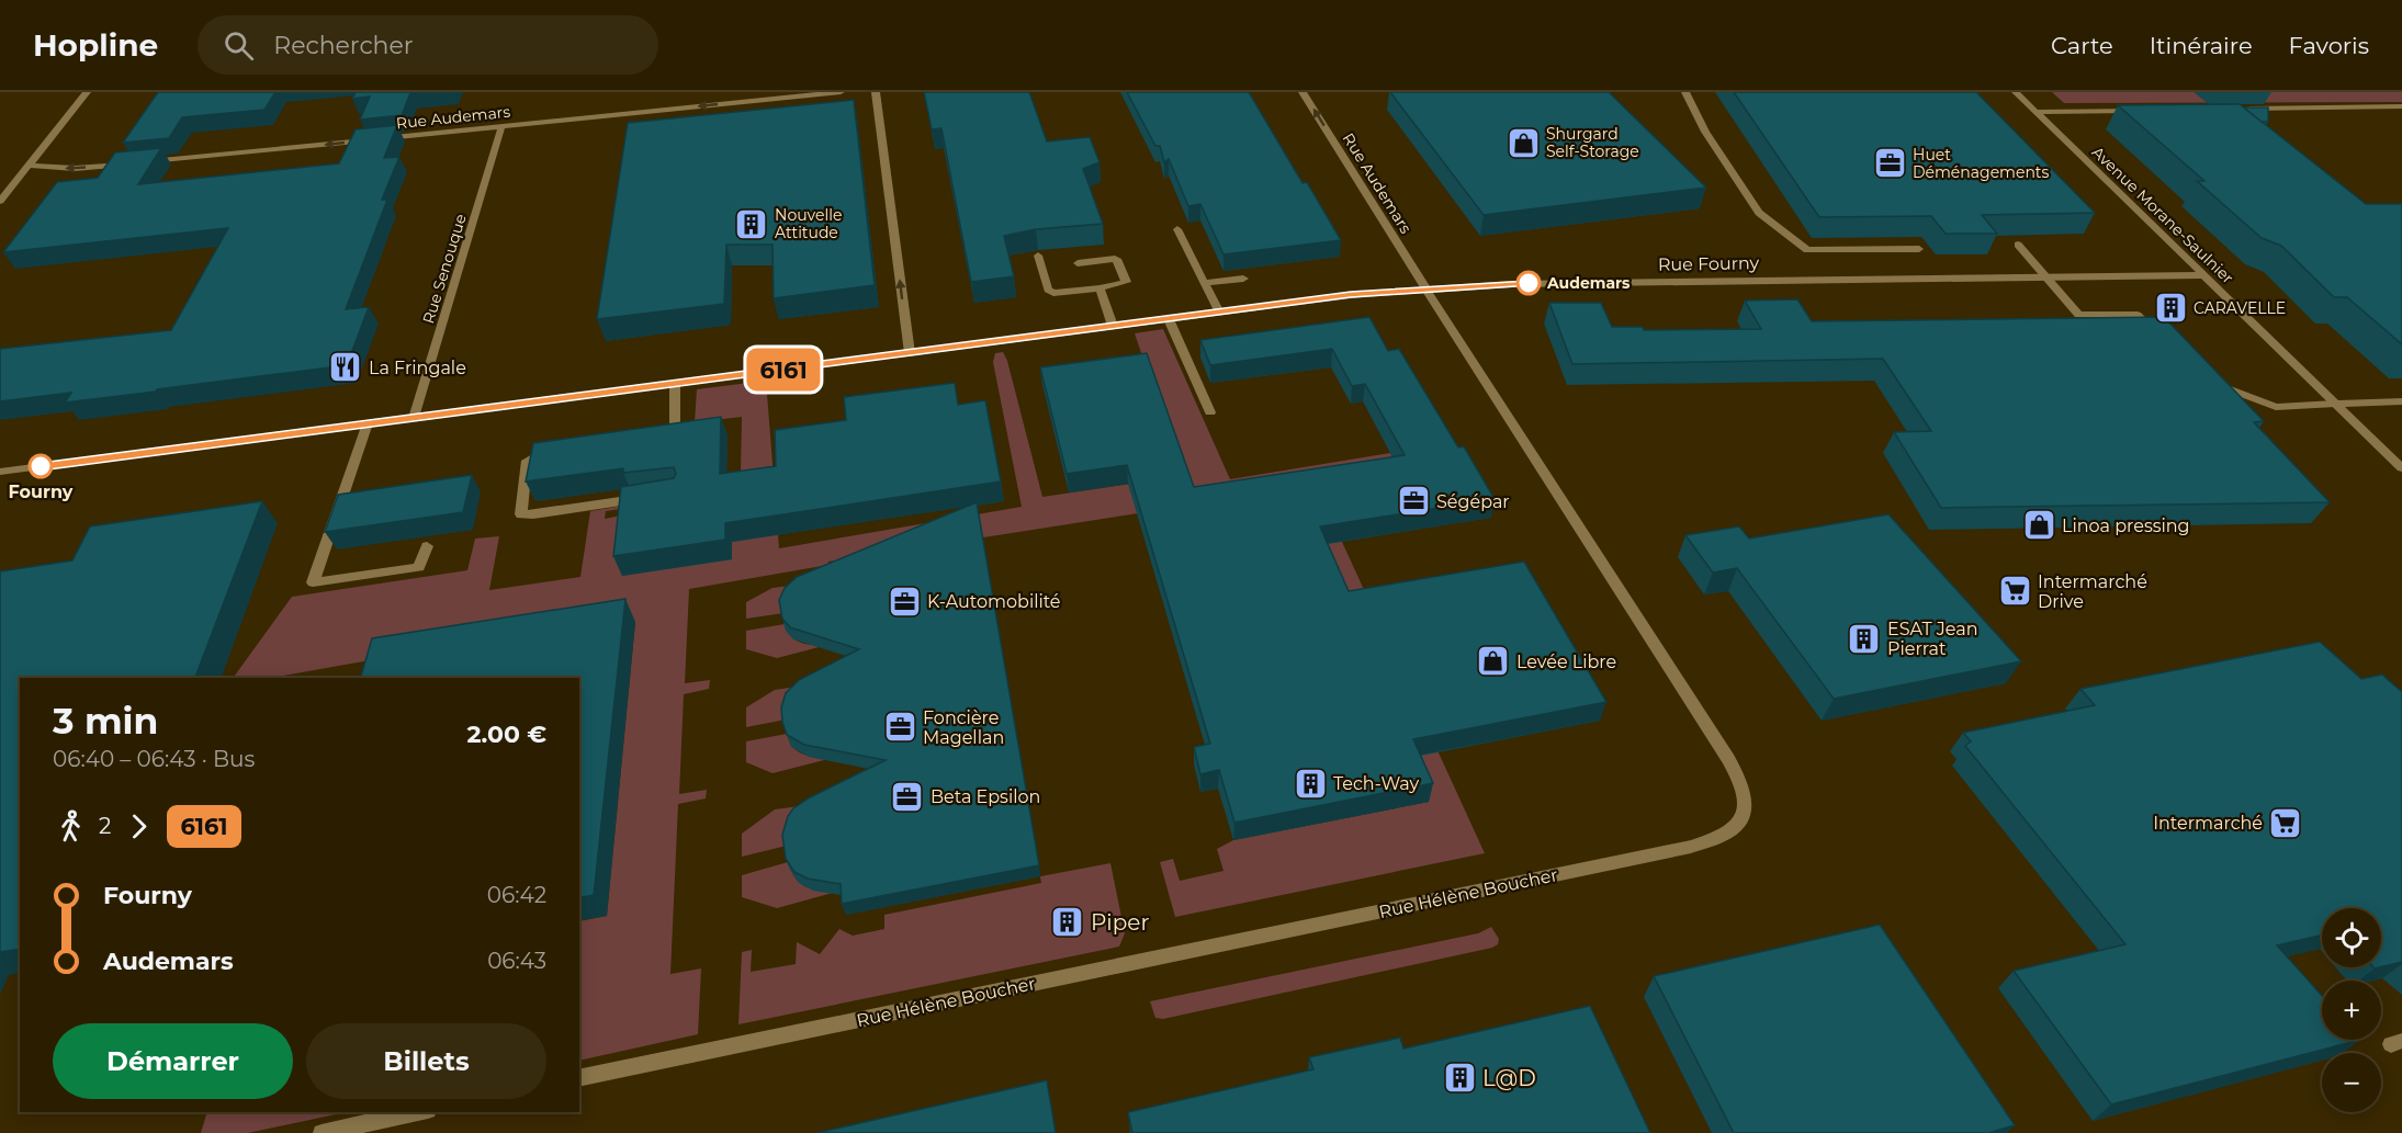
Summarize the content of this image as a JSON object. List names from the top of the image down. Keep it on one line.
{"streets":{"street":["Rue Audemars","Avenue Morane-Saulnier","Rue Fourny","Rue Senouque","Rue Hélène Boucher"]},"crossings":[["Rue Audemars","Rue Fourny"],["Rue Audemars","Rue Senouque"],["Rue Audemars","Rue Hélène Boucher"],["Avenue Morane-Saulnier","Rue Fourny"],["Rue Fourny","Rue Senouque"],["Rue Fourny","Rue Hélène Boucher"]],"one_way":["Rue Audemars"],"places":{"shop":["Shurgard Self-Storage","Linoa pressing","Levée Libre"],"office":["Huet Déménagements","Ségépar","K-Automobilité","Foncière Magellan","Beta Epsilon"],"building":["Nouvelle Attitude","CARAVELLE","ESAT Jean Pierrat","Tech-Way","Piper","L@D"],"other":["Audemars","Fourny"],"restaurant":["La Fringale"],"supermarket":["Intermarché Drive","Intermarché"]},"lines":["bus line 6161"],"page":{"header":"Hopline","search":"Rechercher","nav":["Carte","Itinéraire","Favoris"],"on_map":"6161","heading":["3 min","06:40 – 06:43 · Bus","2.00 €"],"legs":["2","6161"],"list":[{"name":"Fourny","value":"06:42"},{"name":"Audemars","value":"06:43"}],"map_buttons":["+","−"],"buttons":["Démarrer","Billets"]}}
